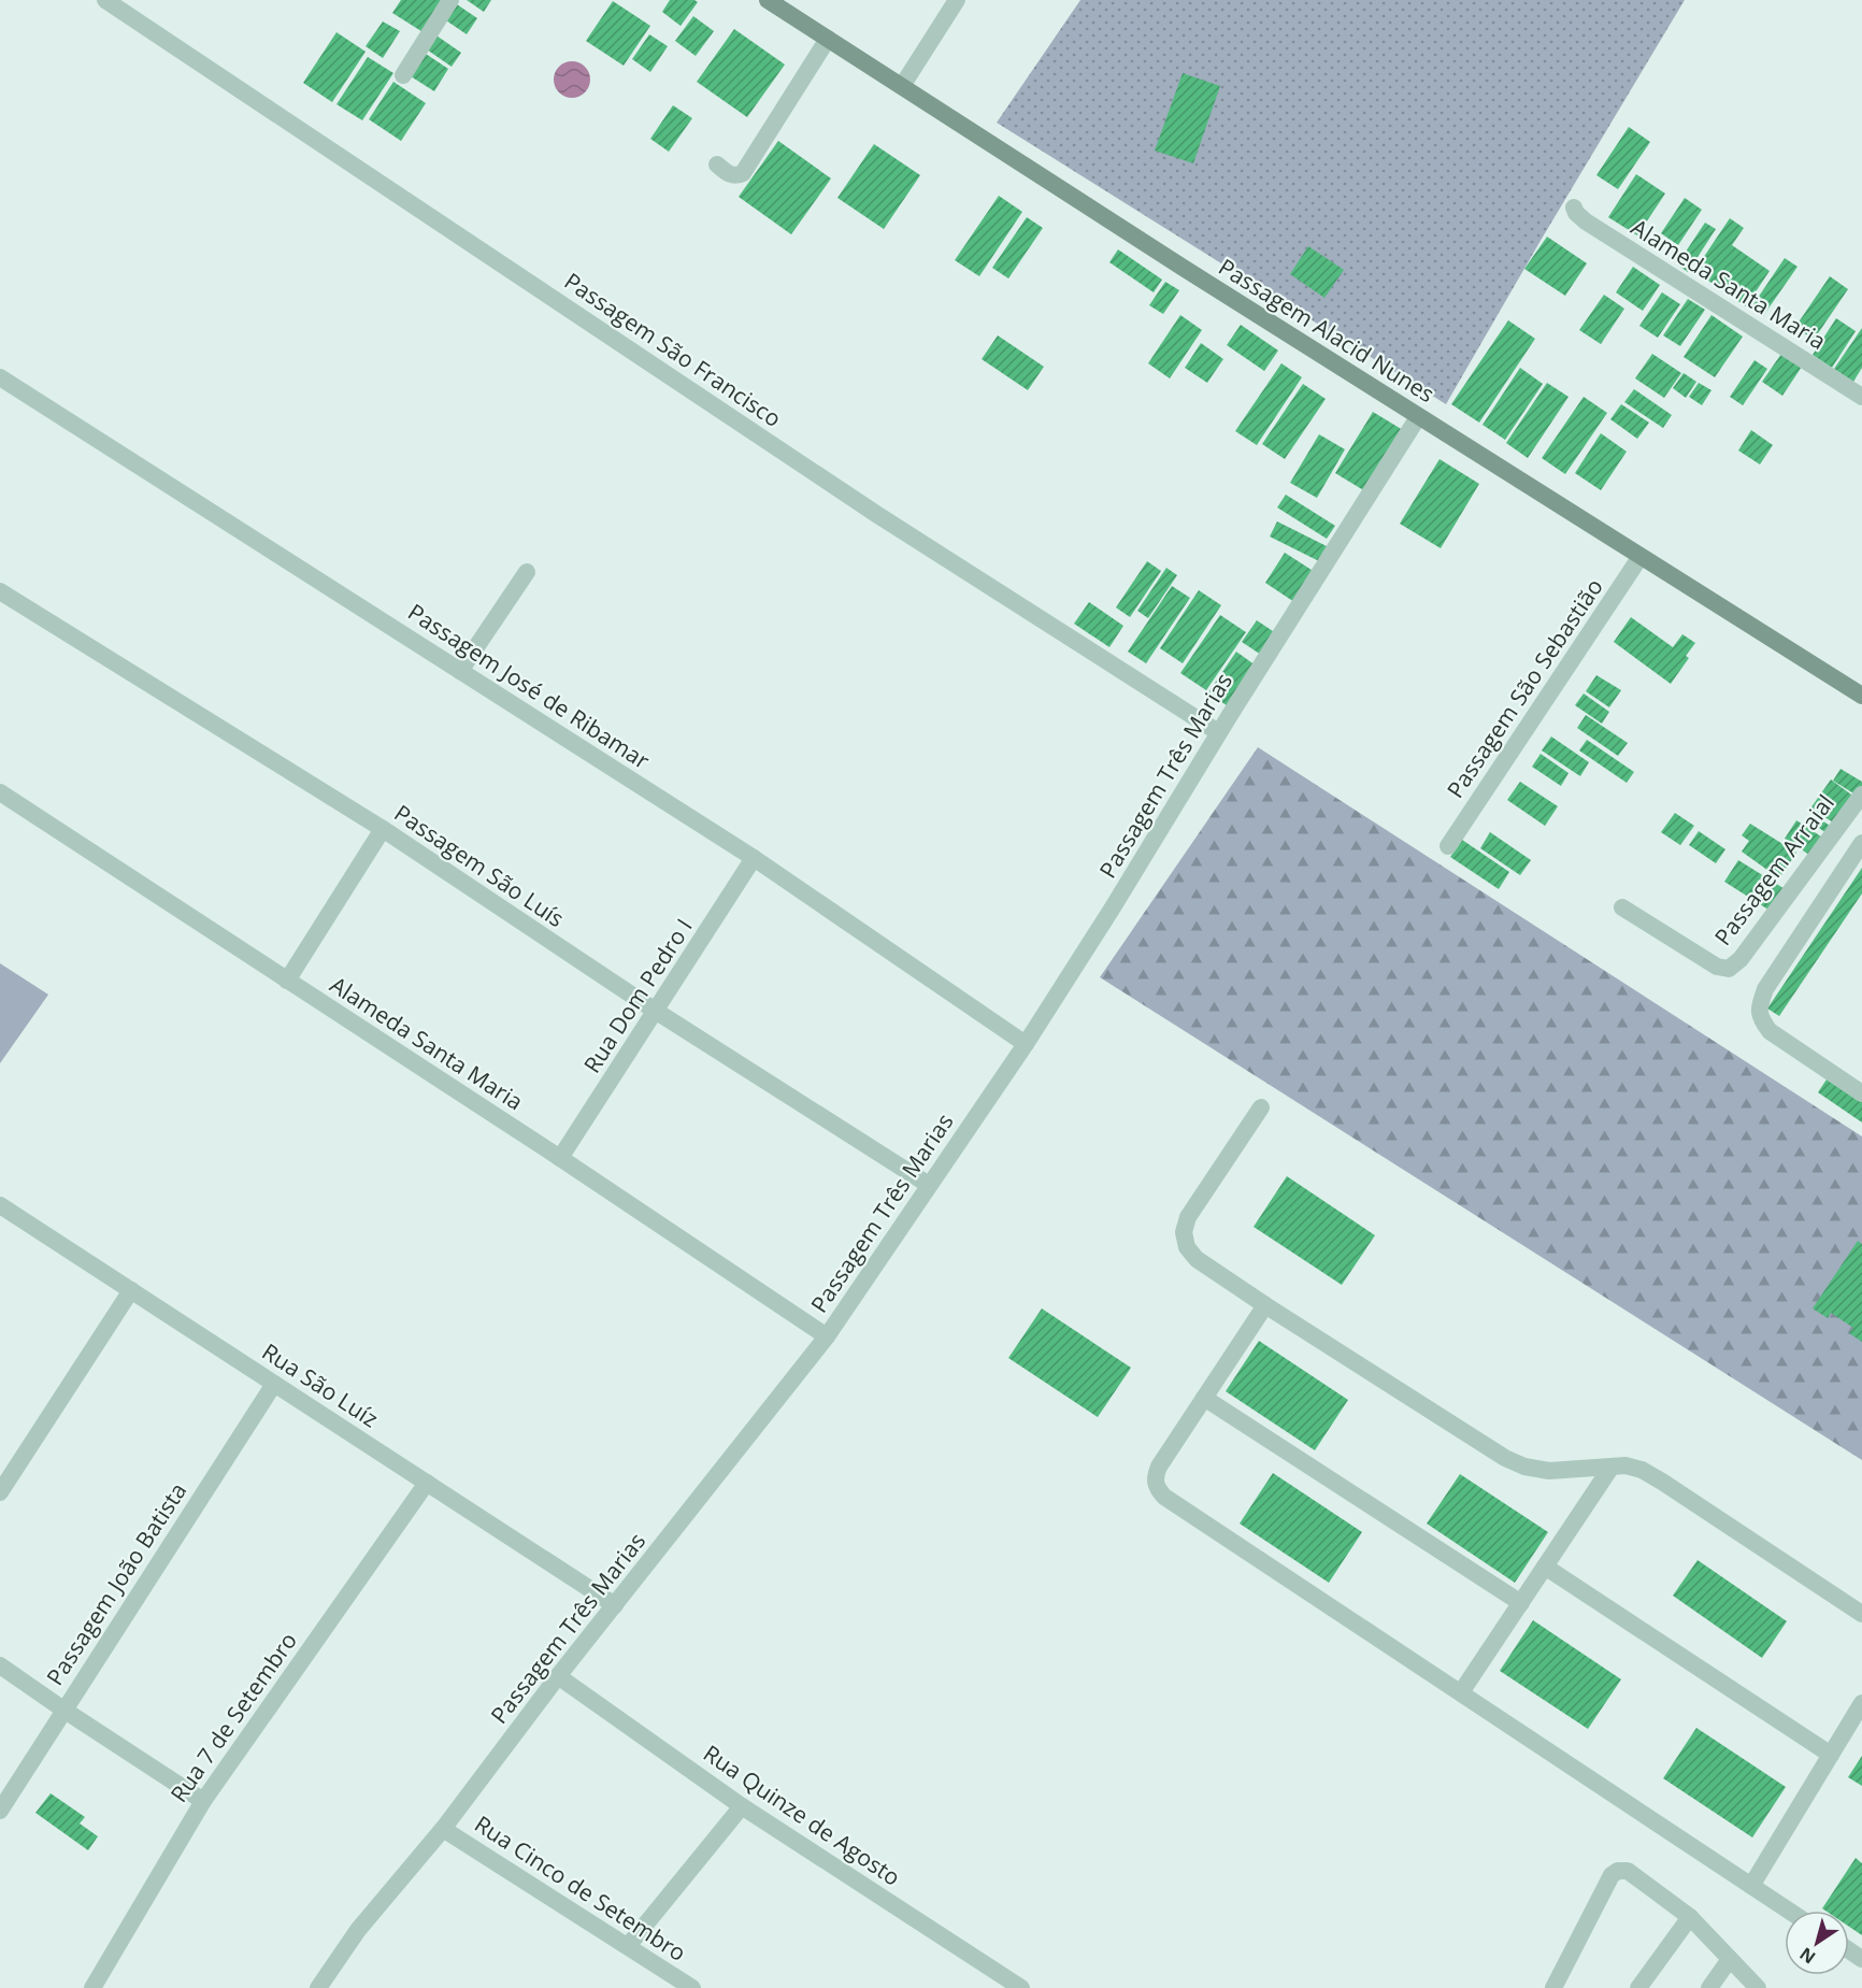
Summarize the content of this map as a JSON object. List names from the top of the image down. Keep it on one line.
{"streets":{"main road":["Passagem Alacid Nunes"],"street":["Alameda Santa Maria","Passagem São Francisco","Passagem José de Ribamar","Passagem São Sebastião","Passagem Três Marias","Passagem São Luís","Passagem Arraial","Rua Dom Pedro I","Rua São Luíz","Passagem João Batista","Rua 7 de Setembro","Rua Quinze de Agosto","Rua Cinco de Setembro"]},"crossings":[["Alameda Santa Maria","Passagem Três Marias"],["Alameda Santa Maria","Rua Dom Pedro I"],["Passagem Alacid Nunes","Passagem São Sebastião"],["Passagem Alacid Nunes","Passagem Três Marias"],["Passagem São Francisco","Passagem Três Marias"],["Passagem José de Ribamar","Passagem Três Marias"],["Passagem José de Ribamar","Rua Dom Pedro I"],["Passagem Três Marias","Passagem São Luís"],["Passagem Três Marias","Rua São Luíz"],["Passagem Três Marias","Rua Quinze de Agosto"],["Passagem Três Marias","Rua Cinco de Setembro"],["Passagem São Luís","Rua Dom Pedro I"],["Rua São Luíz","Passagem João Batista"],["Rua São Luíz","Rua 7 de Setembro"]],"north":"bottom left"}
